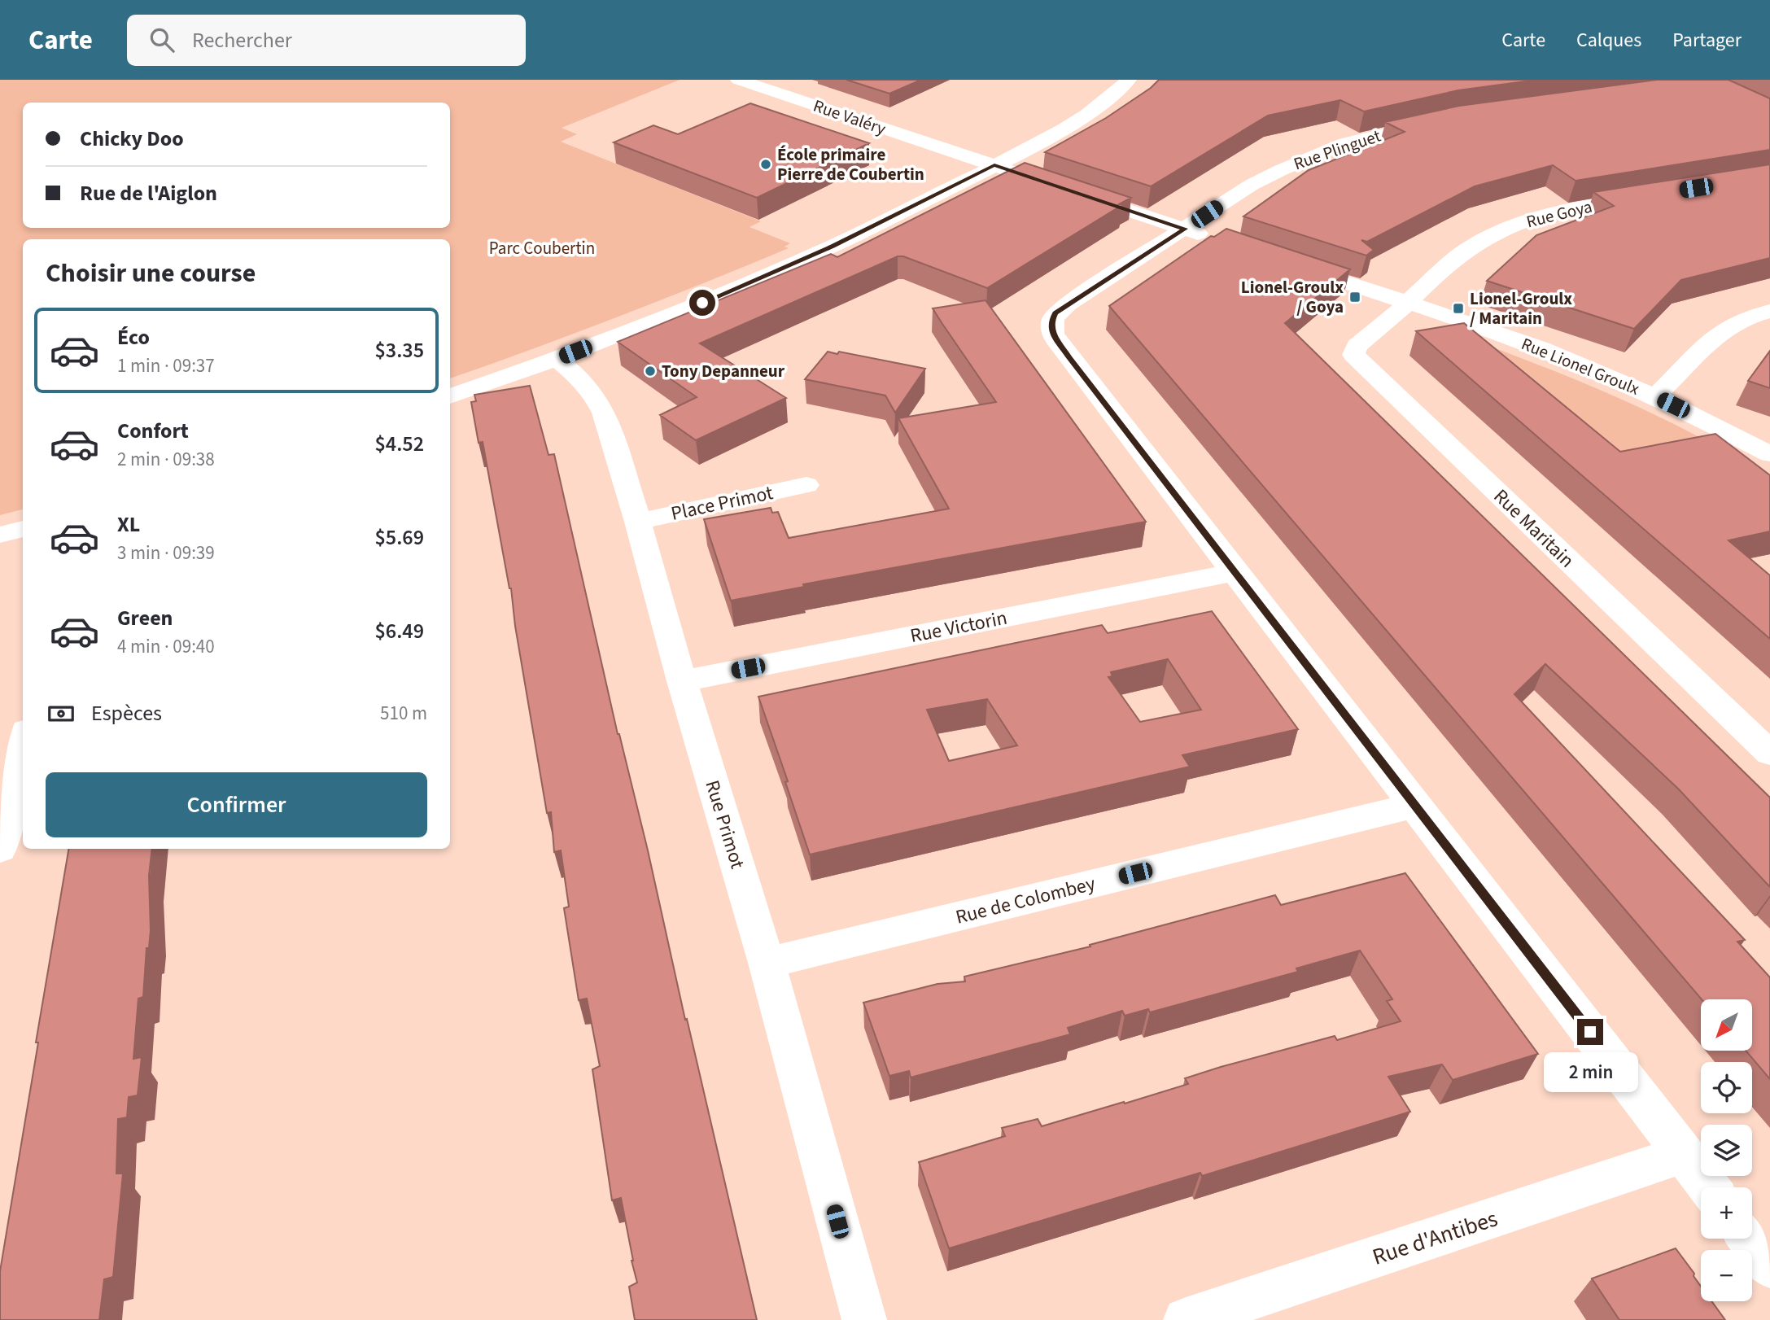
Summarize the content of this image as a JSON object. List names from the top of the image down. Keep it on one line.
{"streets":{"street":["Rue Valéry","Rue Plinguet","Rue Goya","Rue Lionel Groulx","Place Primot","Rue Maritain","Rue Victorin","Rue Primot","Rue de Colombey","Rue d'Antibes"]},"crossings":[["Rue Plinguet","Rue Victorin"],["Rue Goya","Rue Lionel Groulx"],["Rue Goya","Rue Maritain"],["Rue Lionel Groulx","Rue Maritain"],["Place Primot","Rue Primot"],["Rue Victorin","Rue Primot"],["Rue Primot","Rue de Colombey"]],"parks":["Parc Coubertin"],"places":{"other":["École primaire Pierre de Coubertin","Tony Depanneur"],"transit":["Lionel-Groulx / Goya","Lionel-Groulx / Maritain"]},"north":"bottom left","page":{"header":"Carte","search":"Rechercher","nav":["Carte","Calques","Partager"],"banner":["Chicky Doo","Rue de l'Aiglon"],"heading":"Choisir une course","list":[{"name":"Éco","note":"1 min · 09:37","value":"$3.35"},{"name":"Confort","note":"2 min · 09:38","value":"$4.52"},{"name":"XL","note":"3 min · 09:39","value":"$5.69"},{"name":"Green","note":"4 min · 09:40","value":"$6.49"}],"pay":["Espèces","510 m"],"buttons":"Confirmer","map_buttons":["+","−"],"bubble":"2 min"}}
